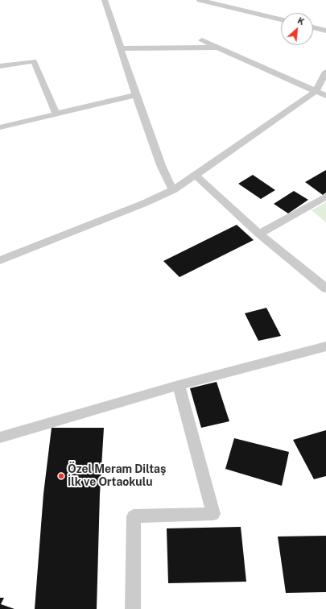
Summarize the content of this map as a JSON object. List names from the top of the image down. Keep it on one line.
{"places":["Özel Meram Diltaş İlk ve Ortaokulu"],"north":"top right"}
